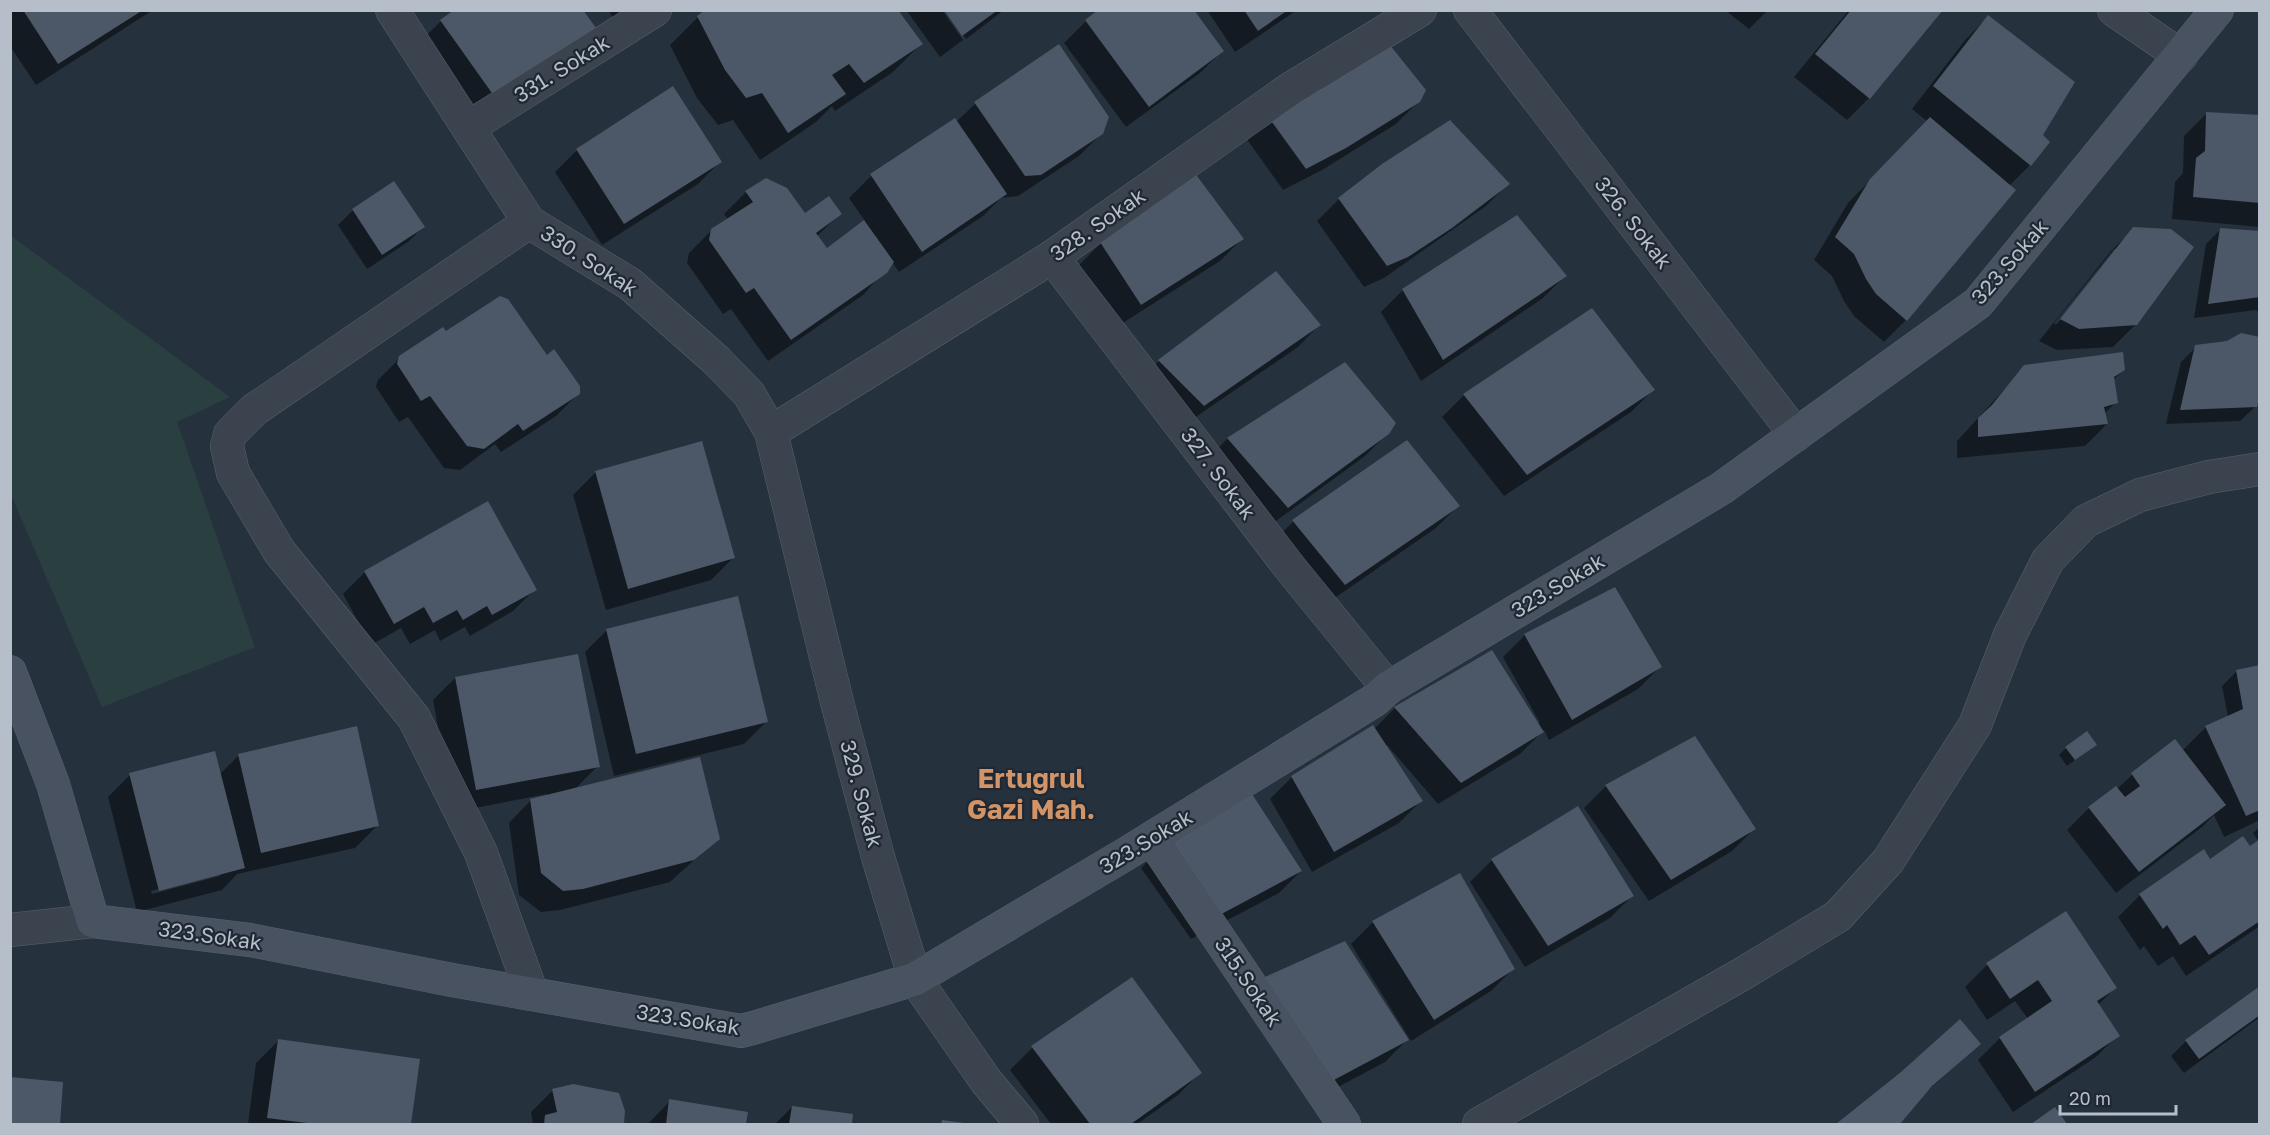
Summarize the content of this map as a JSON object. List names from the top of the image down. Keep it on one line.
{"streets":{"street":["331. Sokak","326. Sokak","328. Sokak","330. Sokak","323.Sokak","327. Sokak","329. Sokak","315.Sokak"]},"crossings":[["331. Sokak","330. Sokak"],["326. Sokak","323.Sokak"],["328. Sokak","330. Sokak"],["328. Sokak","327. Sokak"],["328. Sokak","329. Sokak"],["330. Sokak","329. Sokak"],["323.Sokak","327. Sokak"],["323.Sokak","329. Sokak"],["323.Sokak","315.Sokak"]],"districts":["Ertuğrul Gazi Mah."],"scale_bar":"20 m"}
